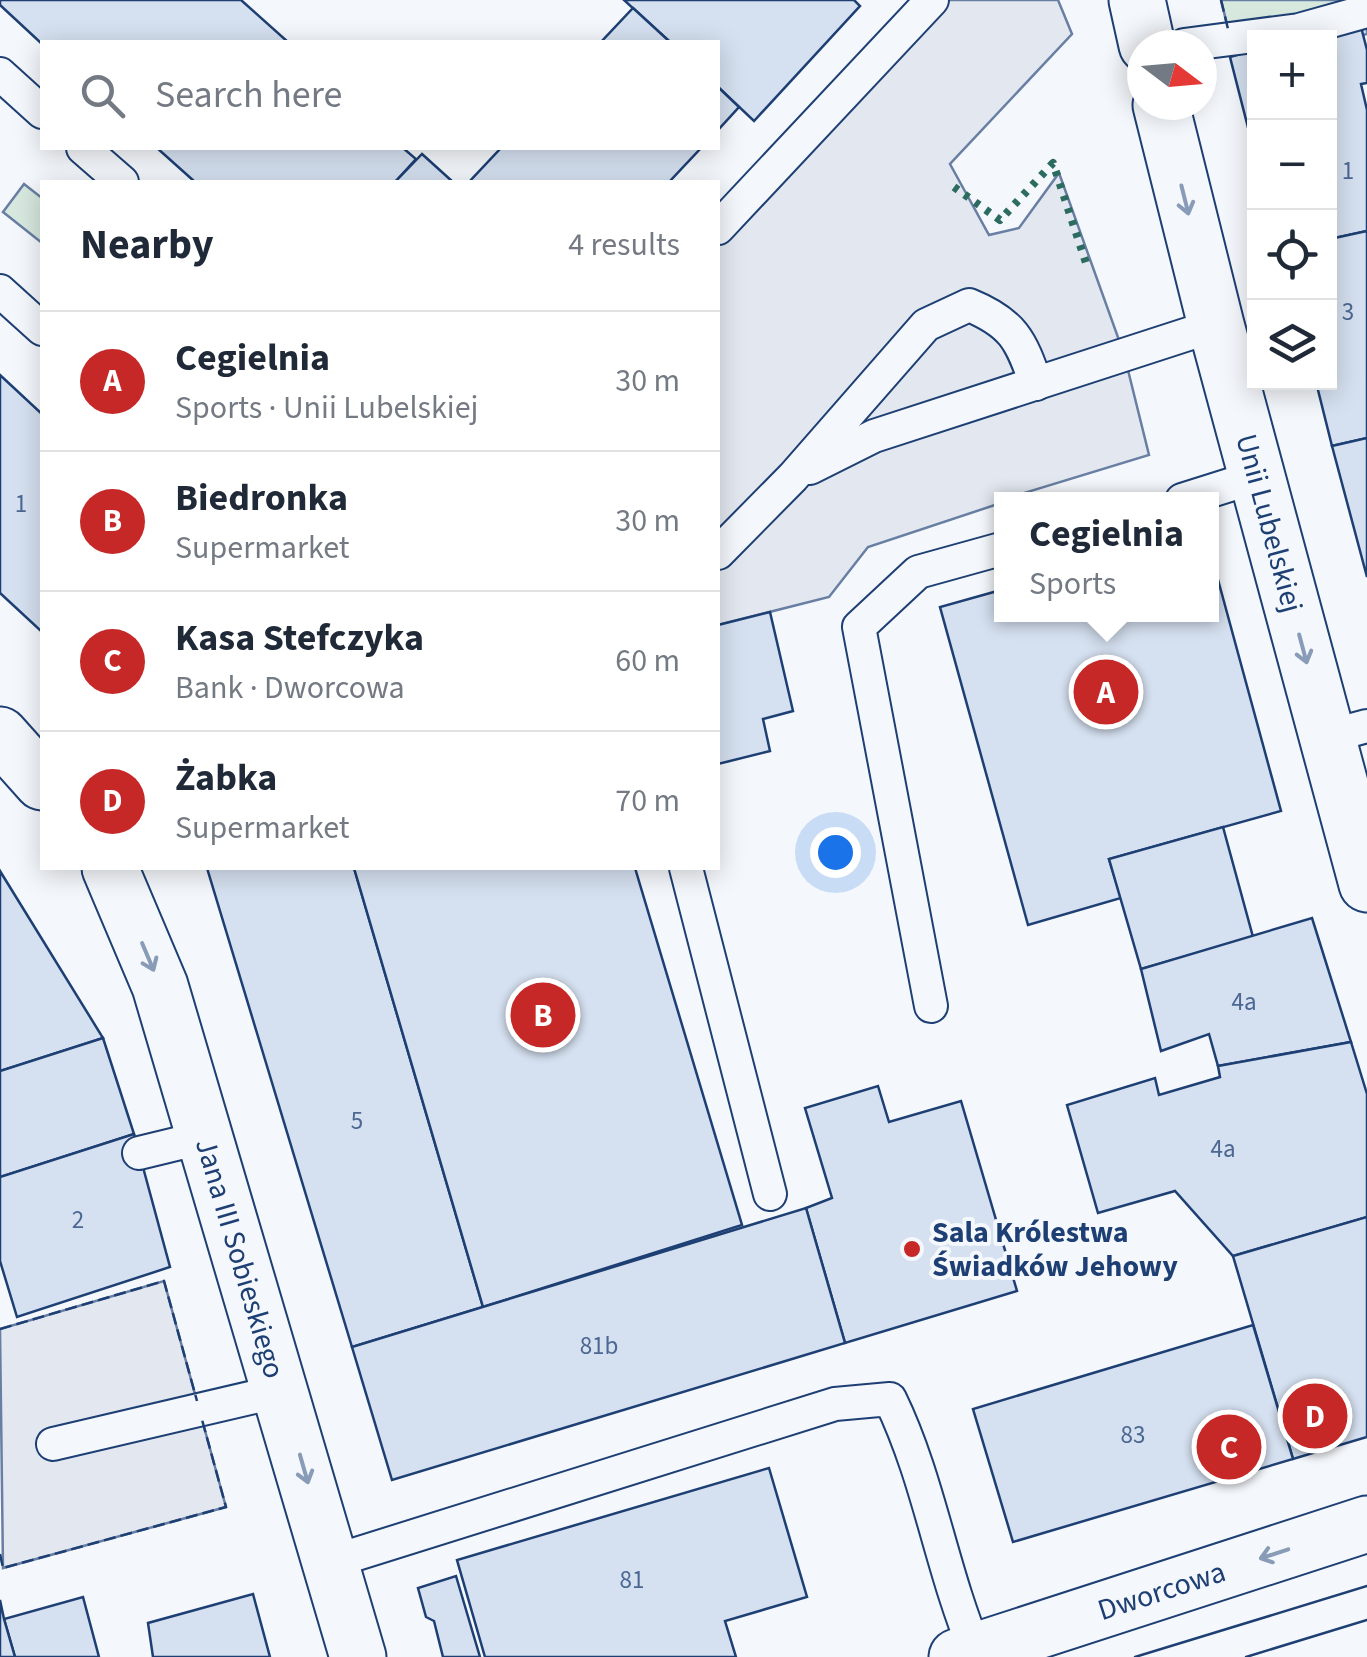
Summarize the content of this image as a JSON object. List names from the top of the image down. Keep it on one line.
{"streets":{"street":["Unii Lubelskiej","Jana III Sobieskiego","Dworcowa"]},"one_way":["Unii Lubelskiej","Jana III Sobieskiego","Dworcowa"],"places":["Sala Królestwa Świadków Jehowy"],"house_numbers":["1","3","1","4a","5","4a","2","81b","83","81"],"north":"right","page":{"map_buttons":["+","−"],"search":"Search here","heading":["Nearby","4 results"],"list":[{"mark":"A","name":"Cegielnia","note":"Sports · Unii Lubelskiej","value":"30 m"},{"mark":"B","name":"Biedronka","note":"Supermarket","value":"30 m"},{"mark":"C","name":"Kasa Stefczyka","note":"Bank · Dworcowa","value":"60 m"},{"mark":"D","name":"Żabka","note":"Supermarket","value":"70 m"}],"popup":["Cegielnia","Sports"],"pins":["A","B","D","C"]}}
